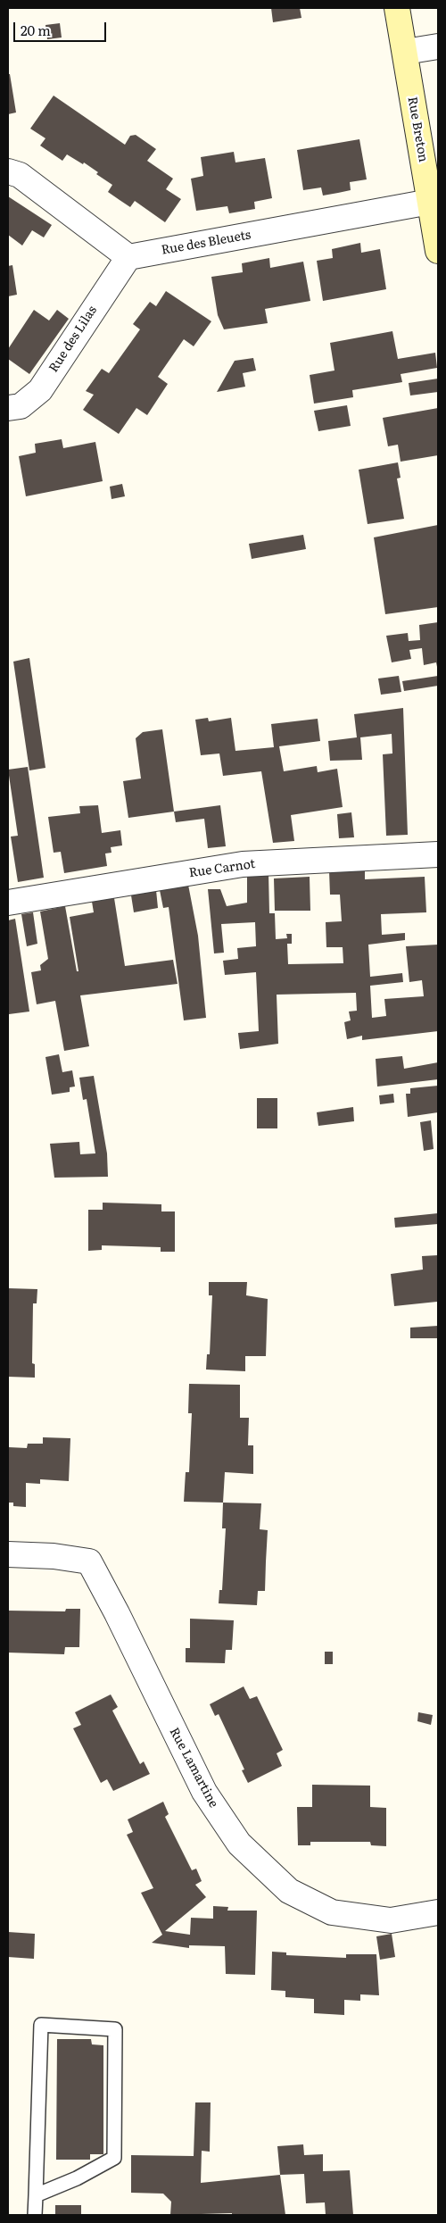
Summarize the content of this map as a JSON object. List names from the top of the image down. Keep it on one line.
{"streets":{"main road":["Rue Breton"],"street":["Rue des Bleuets","Rue des Lilas","Rue Carnot","Rue Lamartine"]},"crossings":[["Rue Breton","Rue des Bleuets"],["Rue des Bleuets","Rue des Lilas"]],"scale_bar":"20 m"}
